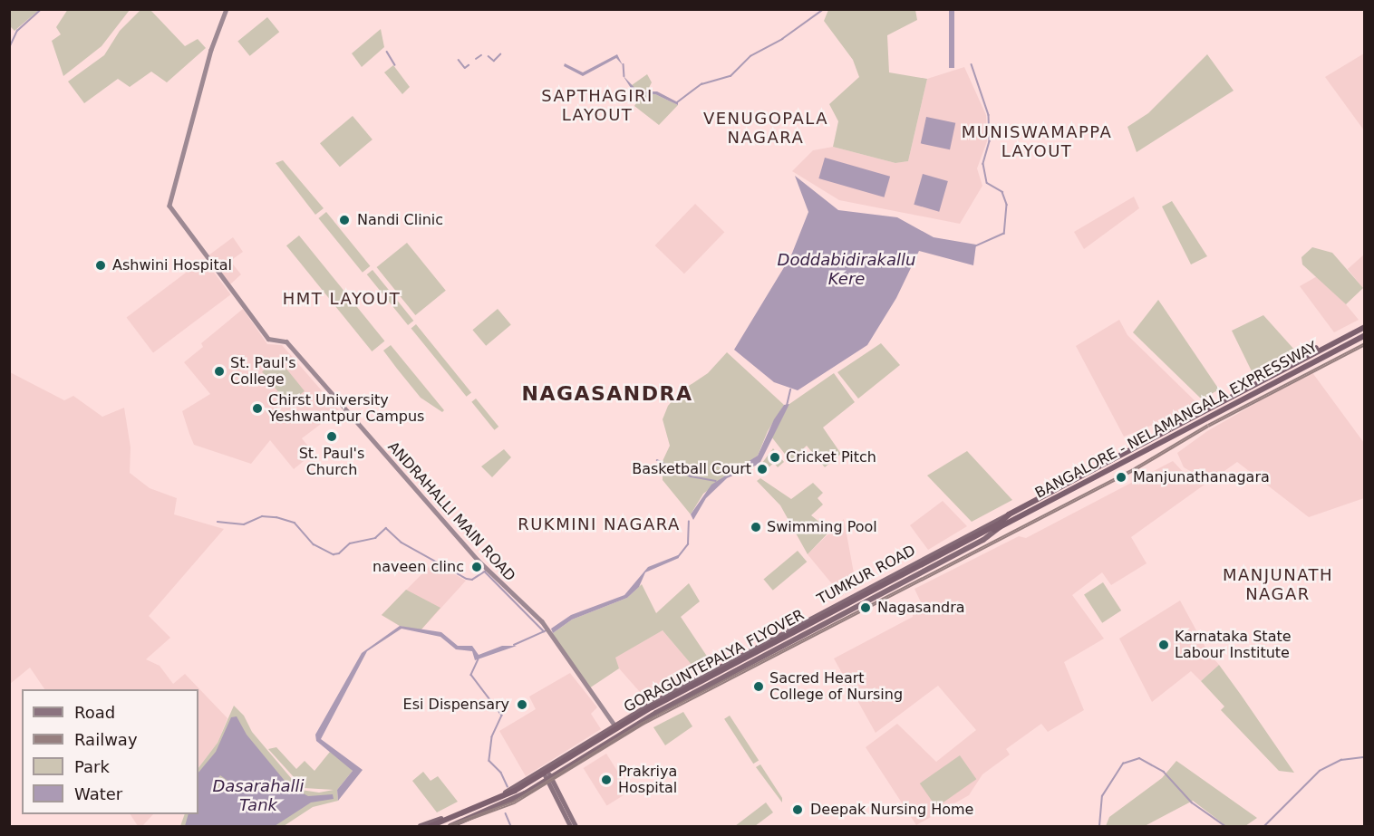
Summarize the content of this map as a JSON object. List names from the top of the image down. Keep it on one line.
{"streets":{"highway":["BANGALORE - NELAMANGALA EXPRESSWAY","TUMKUR ROAD","GORAGUNTEPALYA FLYOVER"],"main road":["ANDRAHALLI MAIN ROAD"]},"crossings":[["BANGALORE - NELAMANGALA EXPRESSWAY","TUMKUR ROAD"],["BANGALORE - NELAMANGALA EXPRESSWAY","GORAGUNTEPALYA FLYOVER"],["TUMKUR ROAD","GORAGUNTEPALYA FLYOVER"]],"districts":["SAPTHAGIRI LAYOUT","VENUGOPALA NAGARA","MUNISWAMAPPA LAYOUT","HMT LAYOUT","NAGASANDRA","RUKMINI NAGARA","MANJUNATH NAGAR"],"water":["Doddabidirakallu Kere","Dasarahalli Tank"],"places":["Nandi Clinic","Ashwini Hospital","St. Paul's College","Chirst University Yeshwantpur Campus","St. Paul's Church","Cricket Pitch","Basketball Court","Manjunathanagara","Swimming Pool","naveen clinc","Nagasandra","Karnataka State Labour Institute","Sacred Heart College of Nursing","Esi Dispensary","Prakriya Hospital","Deepak Nursing Home"],"legend":["Road","Railway","Park","Water"]}
